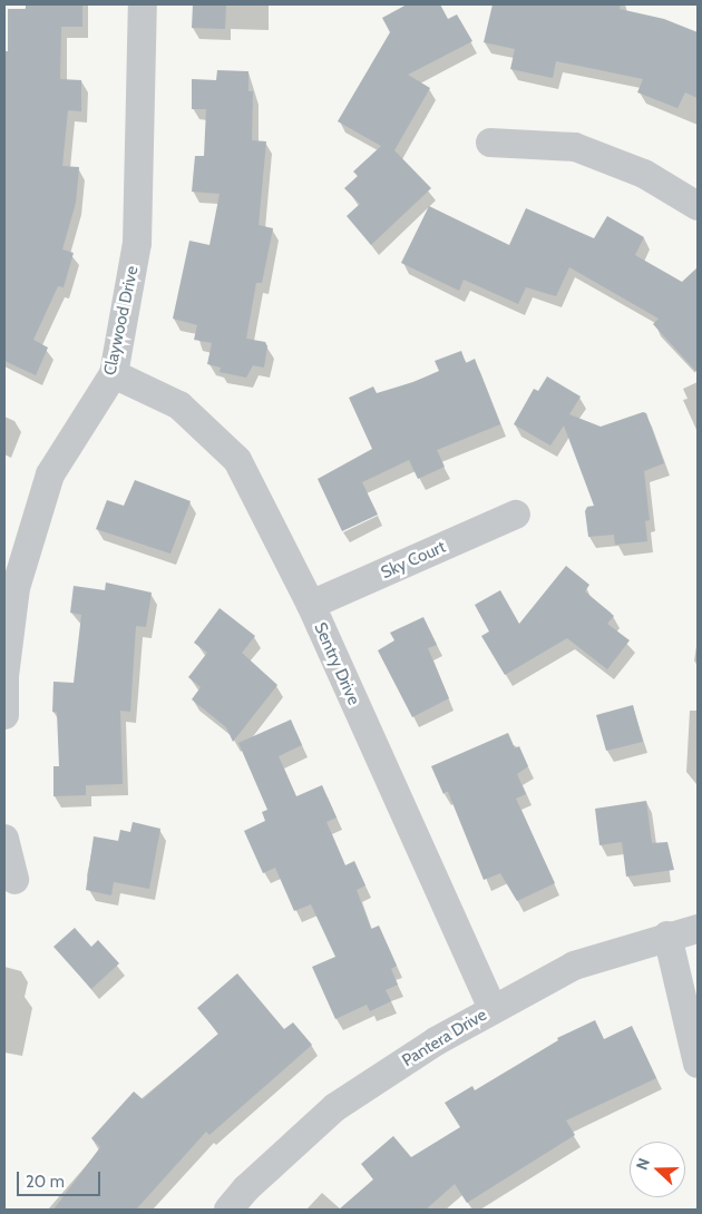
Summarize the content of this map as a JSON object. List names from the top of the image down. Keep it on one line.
{"streets":{"street":["Claywood Drive","Sky Court","Sentry Drive","Pantera Drive"]},"crossings":[["Claywood Drive","Sentry Drive"],["Sky Court","Sentry Drive"],["Sentry Drive","Pantera Drive"]],"scale_bar":"20 m","north":"left"}
